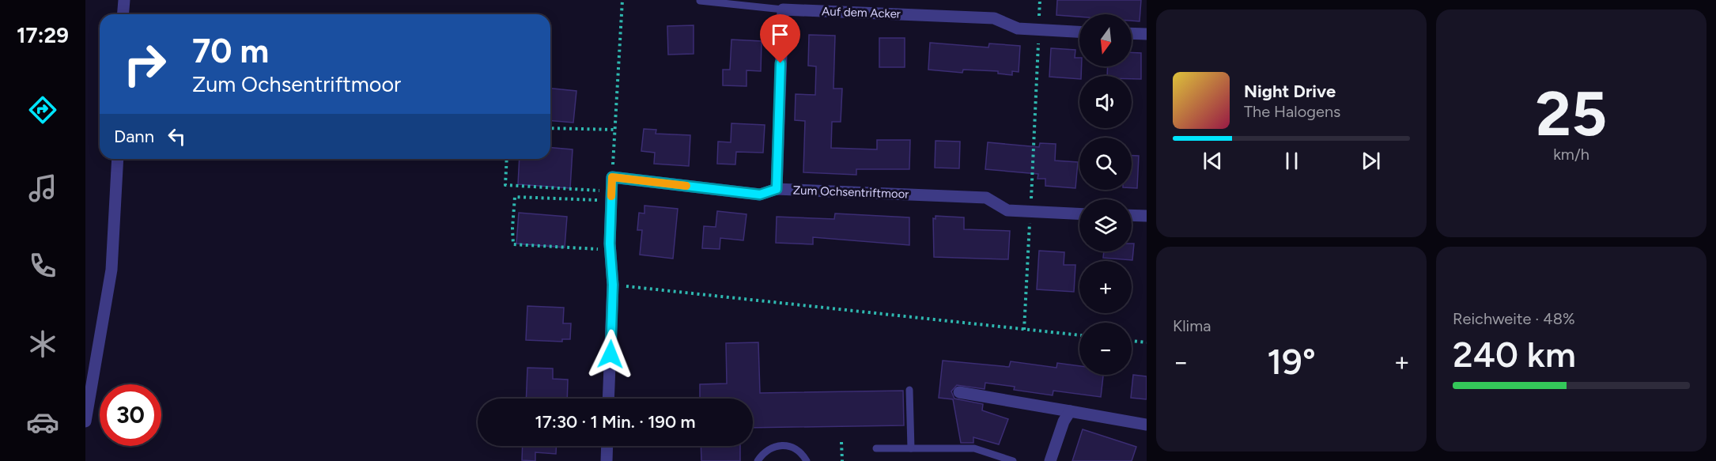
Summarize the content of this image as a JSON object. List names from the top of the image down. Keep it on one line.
{"streets":{"street":["Auf dem Acker","Zum Ochsentriftmoor"]},"north":"bottom","page":{"tabs":"17:29","tile":[["25","km/h"],"Klima",["Reichweite · 48%","240 km"]],"map_buttons":["+","−"],"turn":["70 m","Zum Ochsentriftmoor"],"song":["Night Drive","The Halogens"],"then":"Dann","heat":["−","19°","+"],"limit":"30","trip":"17:30 · 1 Min. · 190 m"}}
